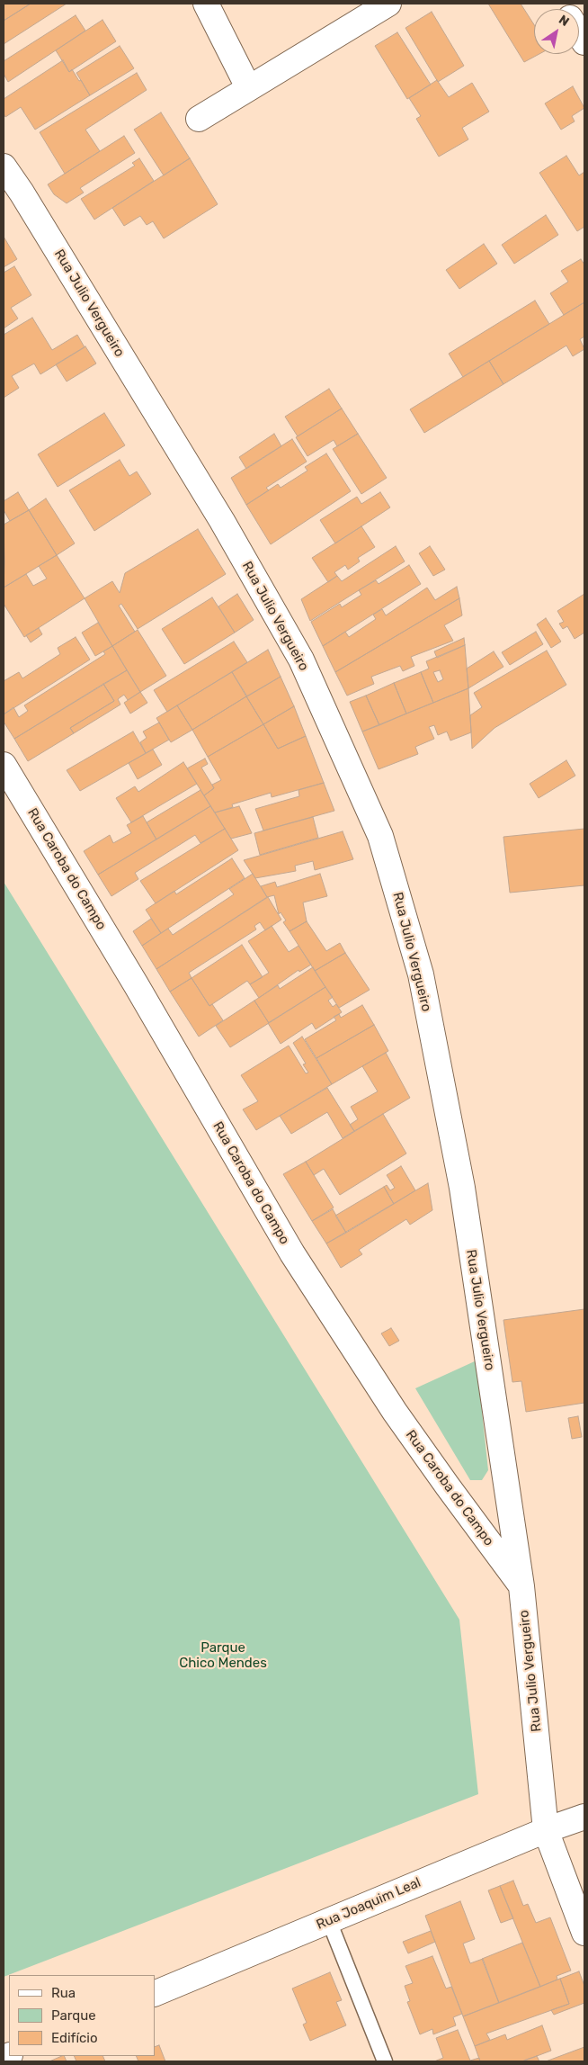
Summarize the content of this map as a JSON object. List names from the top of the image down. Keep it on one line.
{"streets":{"street":["Rua Julio Vergueiro","Rua Caroba do Campo","Rua Joaquim Leal"]},"crossings":[["Rua Julio Vergueiro","Rua Caroba do Campo"],["Rua Julio Vergueiro","Rua Joaquim Leal"]],"parks":["Parque Chico Mendes"],"legend":["Rua","Parque","Edifício"],"north":"top right"}
